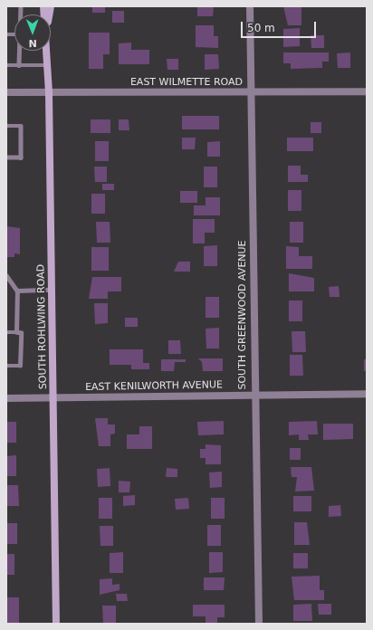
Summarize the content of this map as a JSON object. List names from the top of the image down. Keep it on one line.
{"streets":{"street":["EAST WILMETTE ROAD","SOUTH GREENWOOD AVENUE","SOUTH ROHLWING ROAD","EAST KENILWORTH AVENUE"]},"crossings":[["EAST WILMETTE ROAD","SOUTH GREENWOOD AVENUE"],["EAST WILMETTE ROAD","SOUTH ROHLWING ROAD"],["SOUTH GREENWOOD AVENUE","EAST KENILWORTH AVENUE"],["SOUTH ROHLWING ROAD","EAST KENILWORTH AVENUE"]],"scale_bar":"50 m","north":"bottom"}
